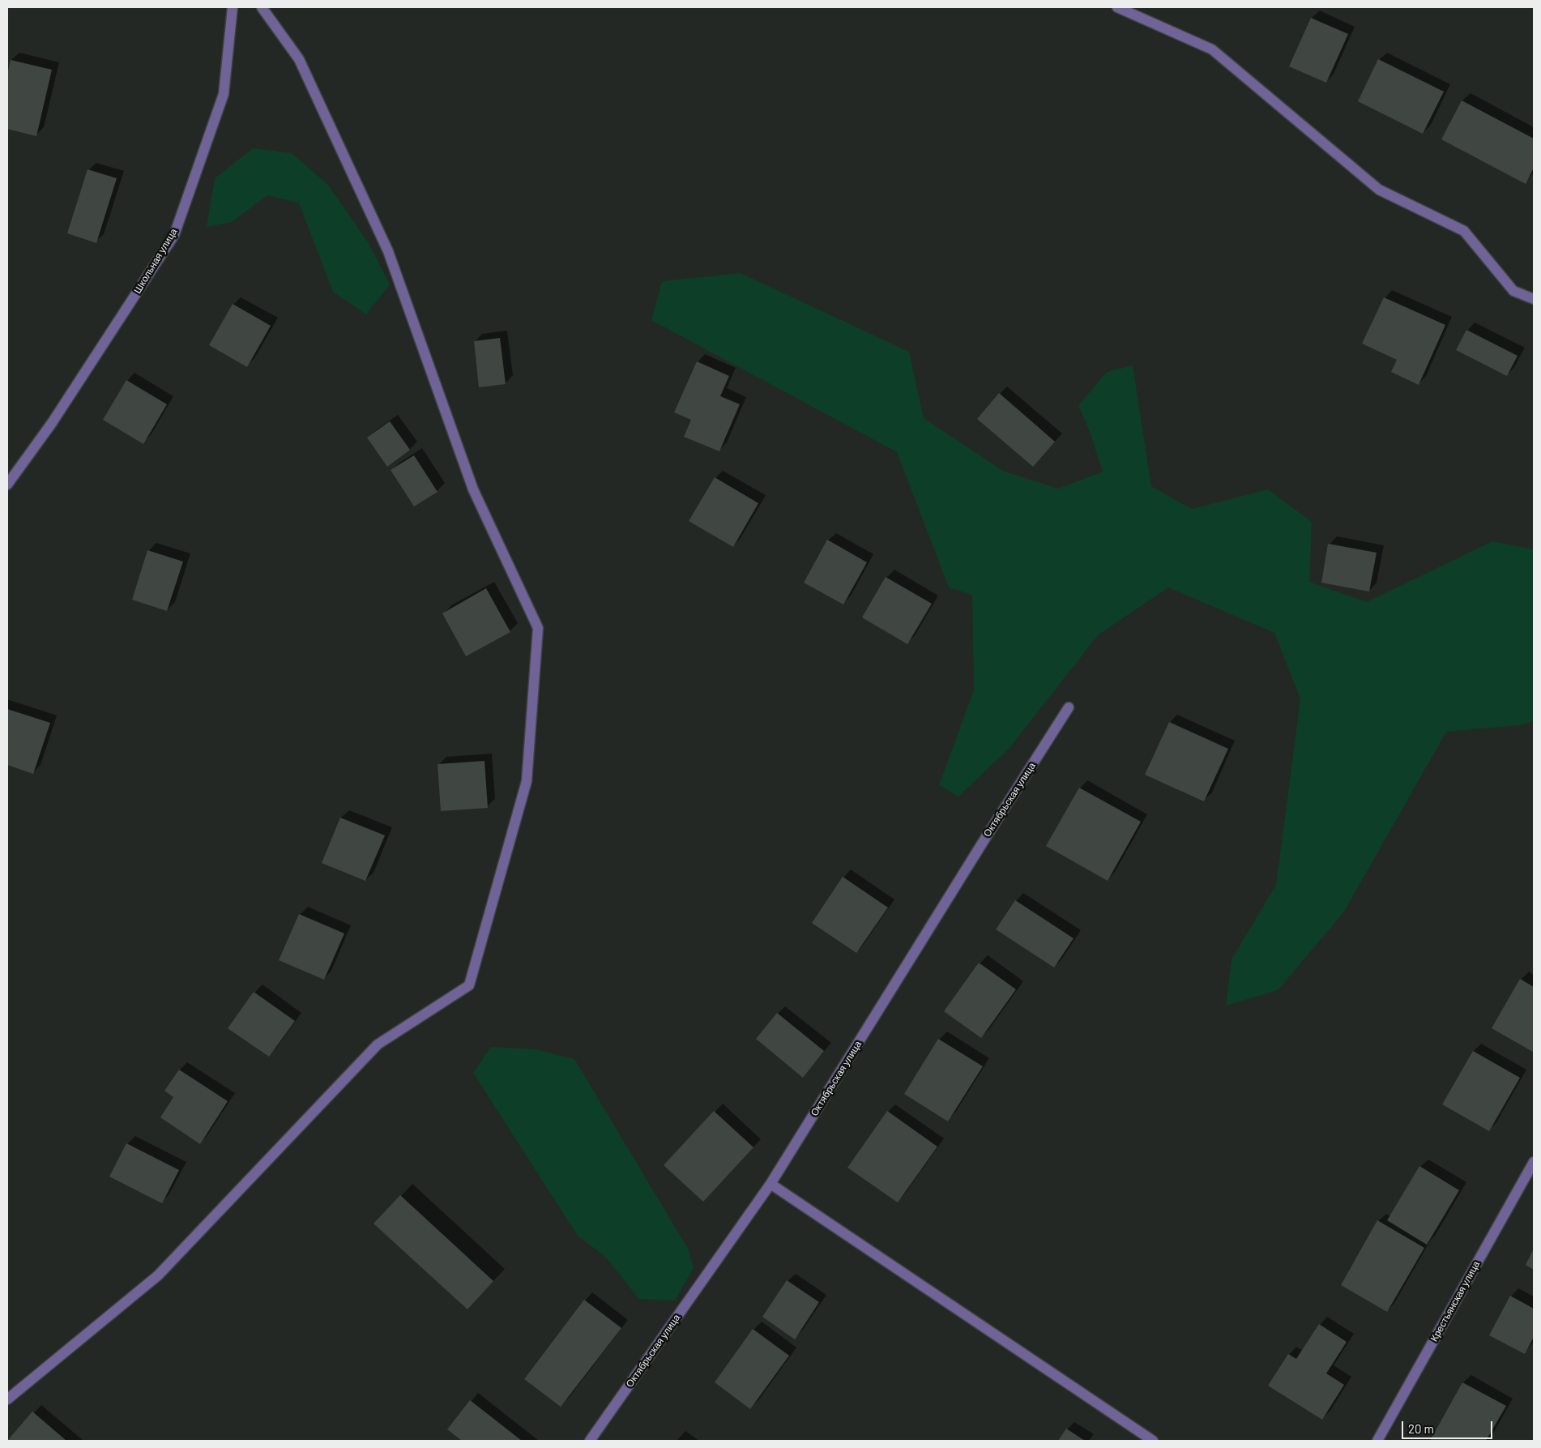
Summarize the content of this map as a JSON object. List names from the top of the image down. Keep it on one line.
{"streets":{"street":["Школьная улица","Октябрьская улица","Крестьянская улица"]},"scale_bar":"20 m"}
